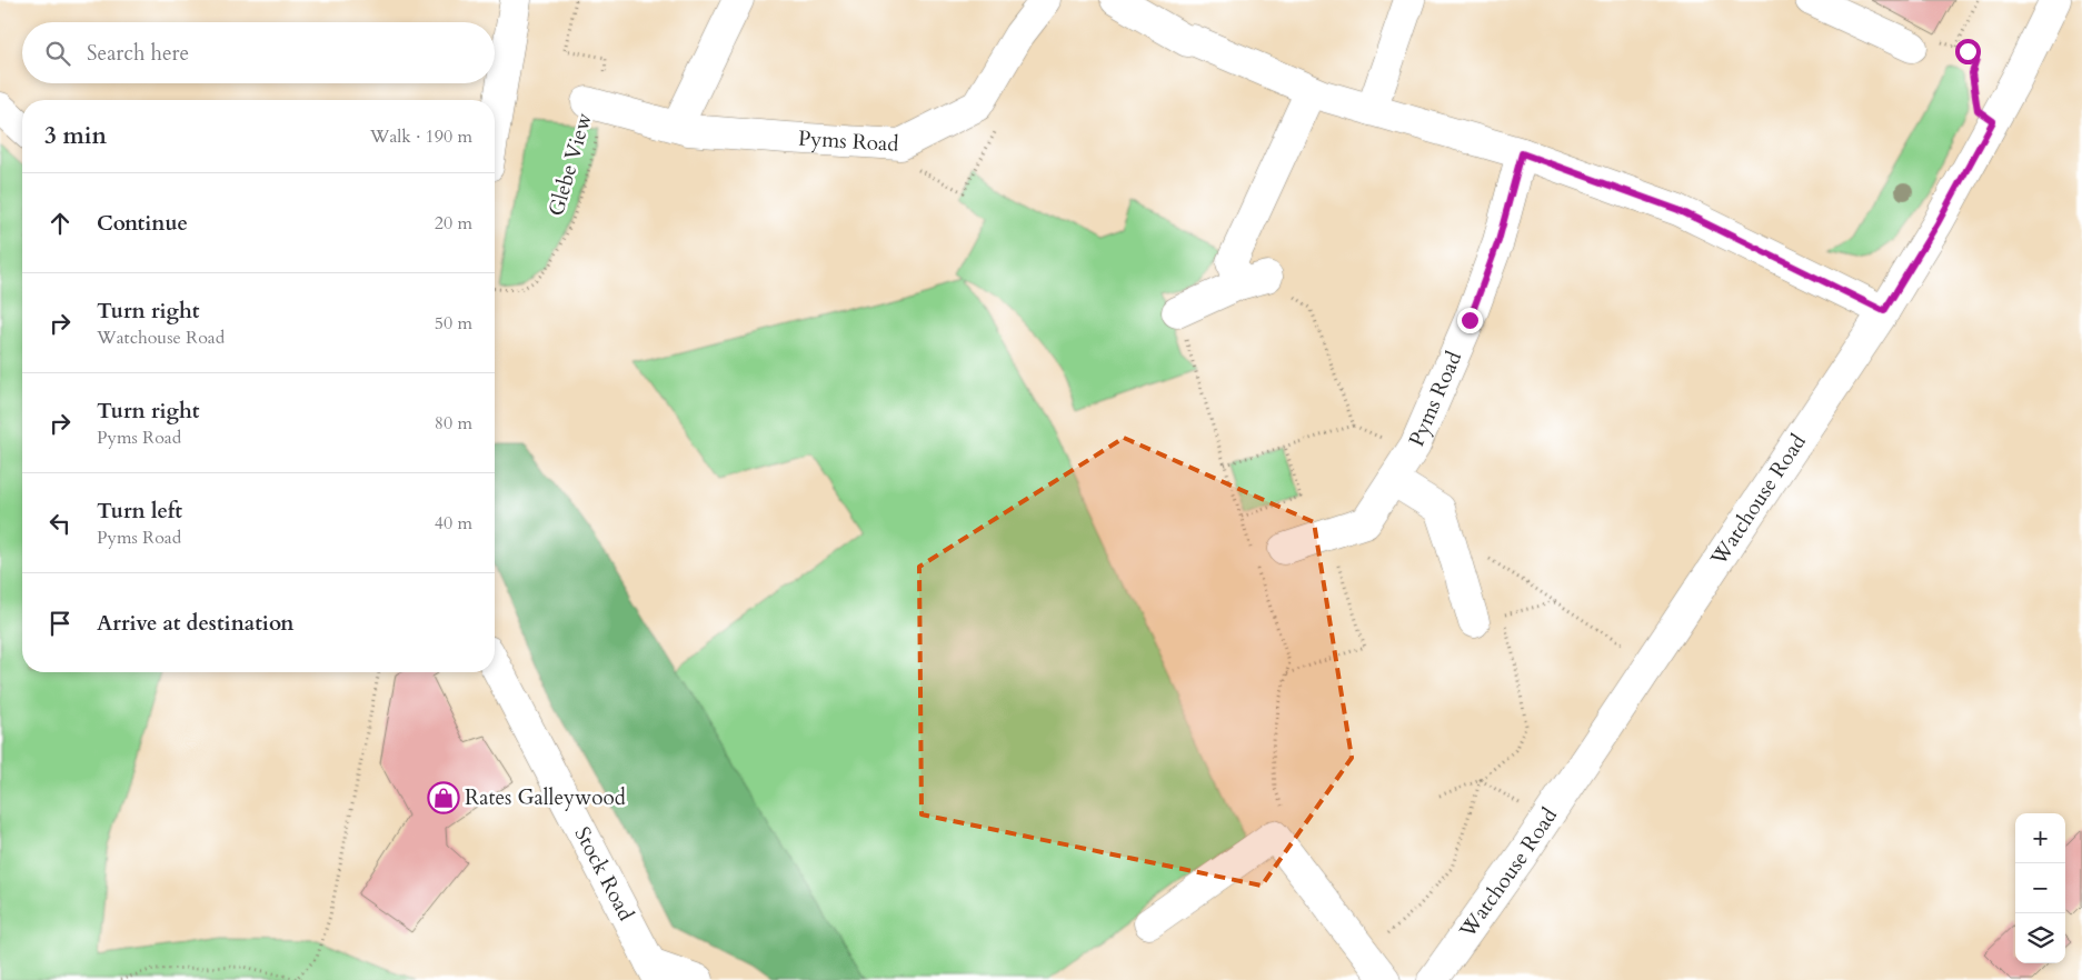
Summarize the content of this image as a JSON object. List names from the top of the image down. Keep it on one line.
{"streets":{"street":["Pyms Road","Watchouse Road","Stock Road"],"path":["Glebe View"]},"crossings":[["Pyms Road","Glebe View"]],"places":{"shop":["Rates Galleywood"]},"page":{"search":"Search here","heading":["3 min","Walk · 190 m"],"list":[["Continue","20 m"],["Turn right","Watchouse Road","50 m"],["Turn right","Pyms Road","80 m"],["Turn left","Pyms Road","40 m"],"Arrive at destination"],"map_buttons":["+","−"]}}
